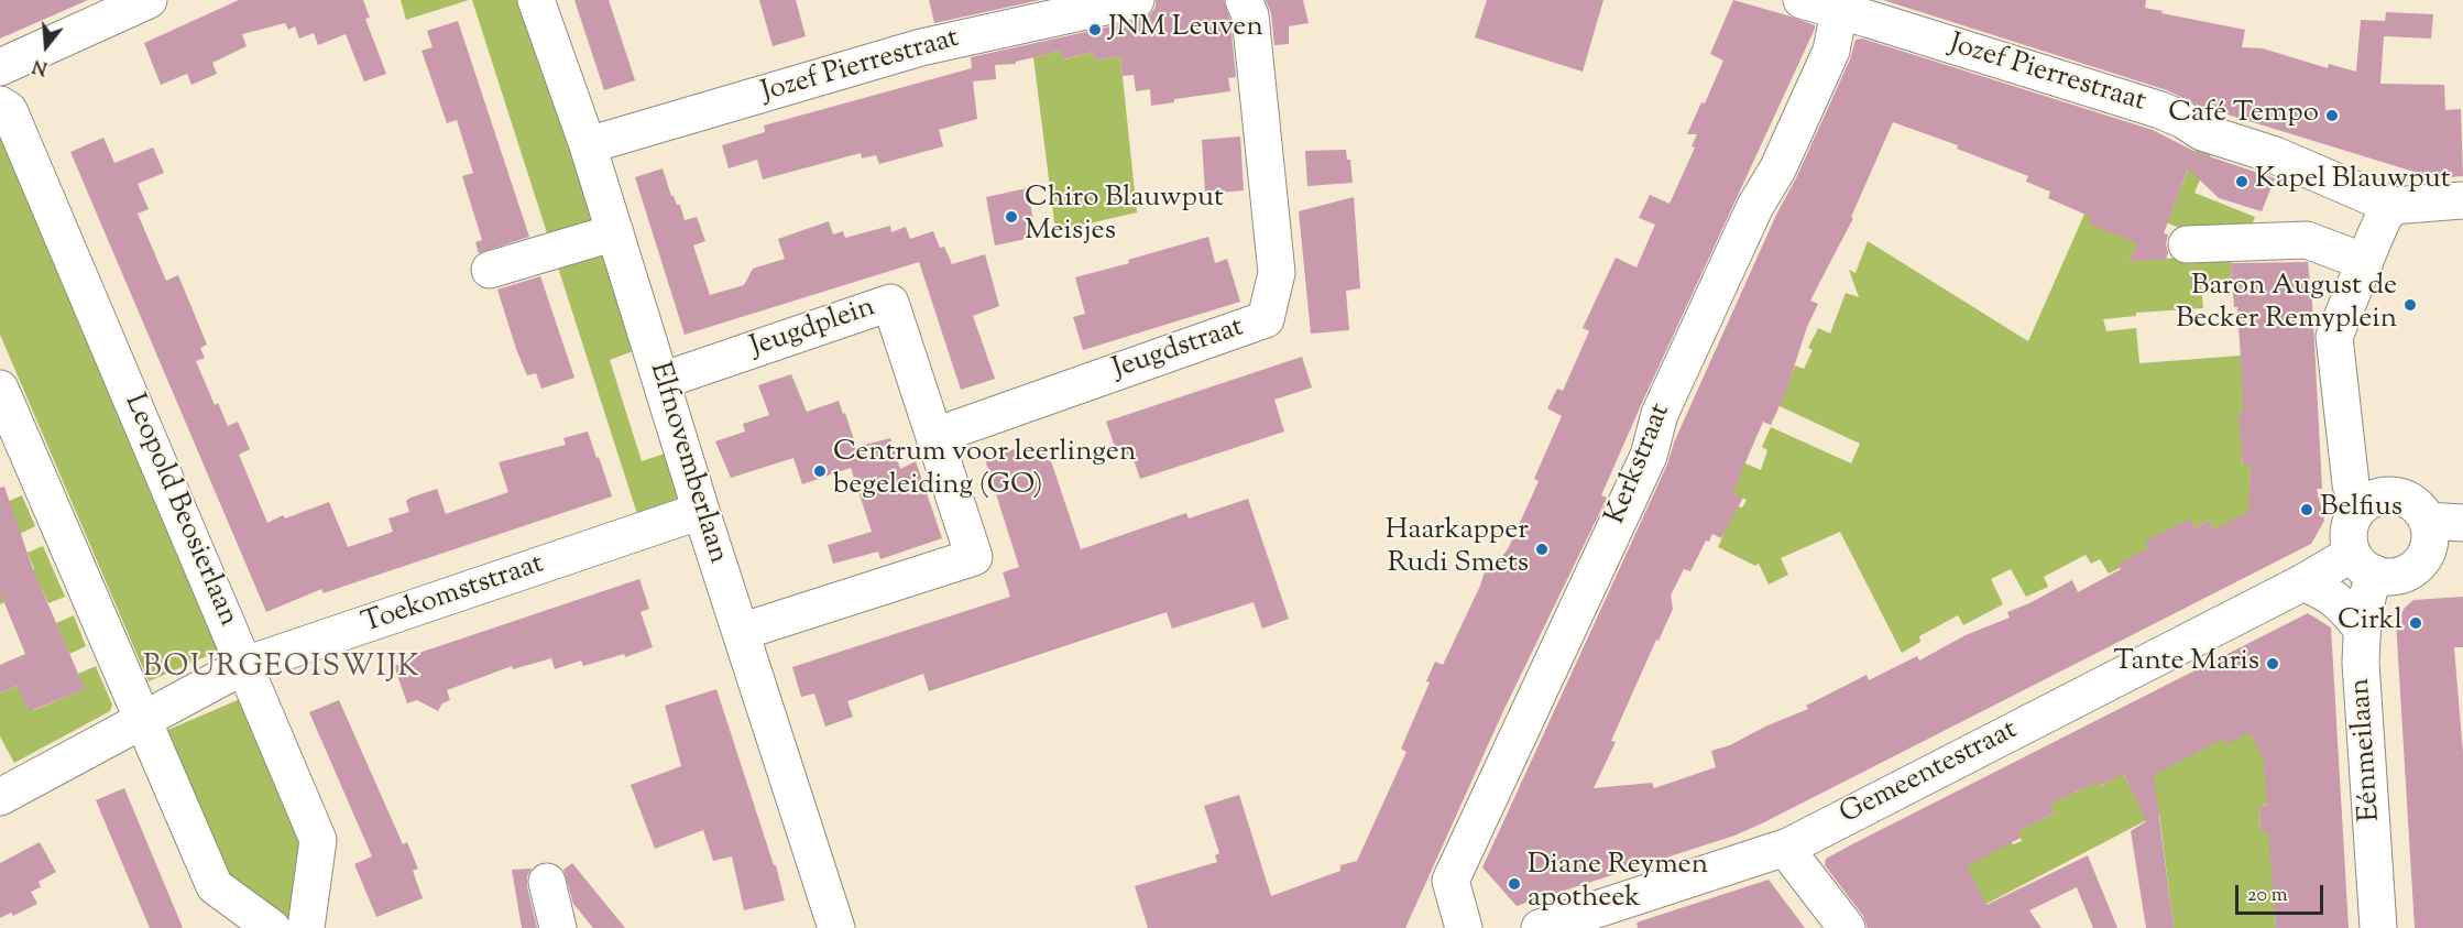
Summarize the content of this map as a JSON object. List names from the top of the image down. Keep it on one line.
{"streets":{"street":["Jozef Pierrestraat","Jeugdplein","Jeugdstraat","Elfnovemberlaan","Kerkstraat","Leopold Beosierlaan","Toekomststraat","Eénmeilaan","Gemeentestraat"]},"crossings":[["Jozef Pierrestraat","Elfnovemberlaan"],["Jozef Pierrestraat","Kerkstraat"],["Jeugdplein","Jeugdstraat"],["Jeugdplein","Elfnovemberlaan"],["Elfnovemberlaan","Toekomststraat"],["Leopold Beosierlaan","Toekomststraat"],["Eénmeilaan","Gemeentestraat"]],"districts":["BOURGEOISWIJK"],"places":["JNM Leuven","Café Tempo","Kapel Blauwput","Chiro Blauwput Meisjes","Baron August de Becker Remyplein","Centrum voor leerlingen begeleiding (GO)","Belfius","Haarkapper Rudi Smets","Cirkl","Tante Maris","Diane Reymen apotheek"],"scale_bar":"20 m","north":"bottom"}
